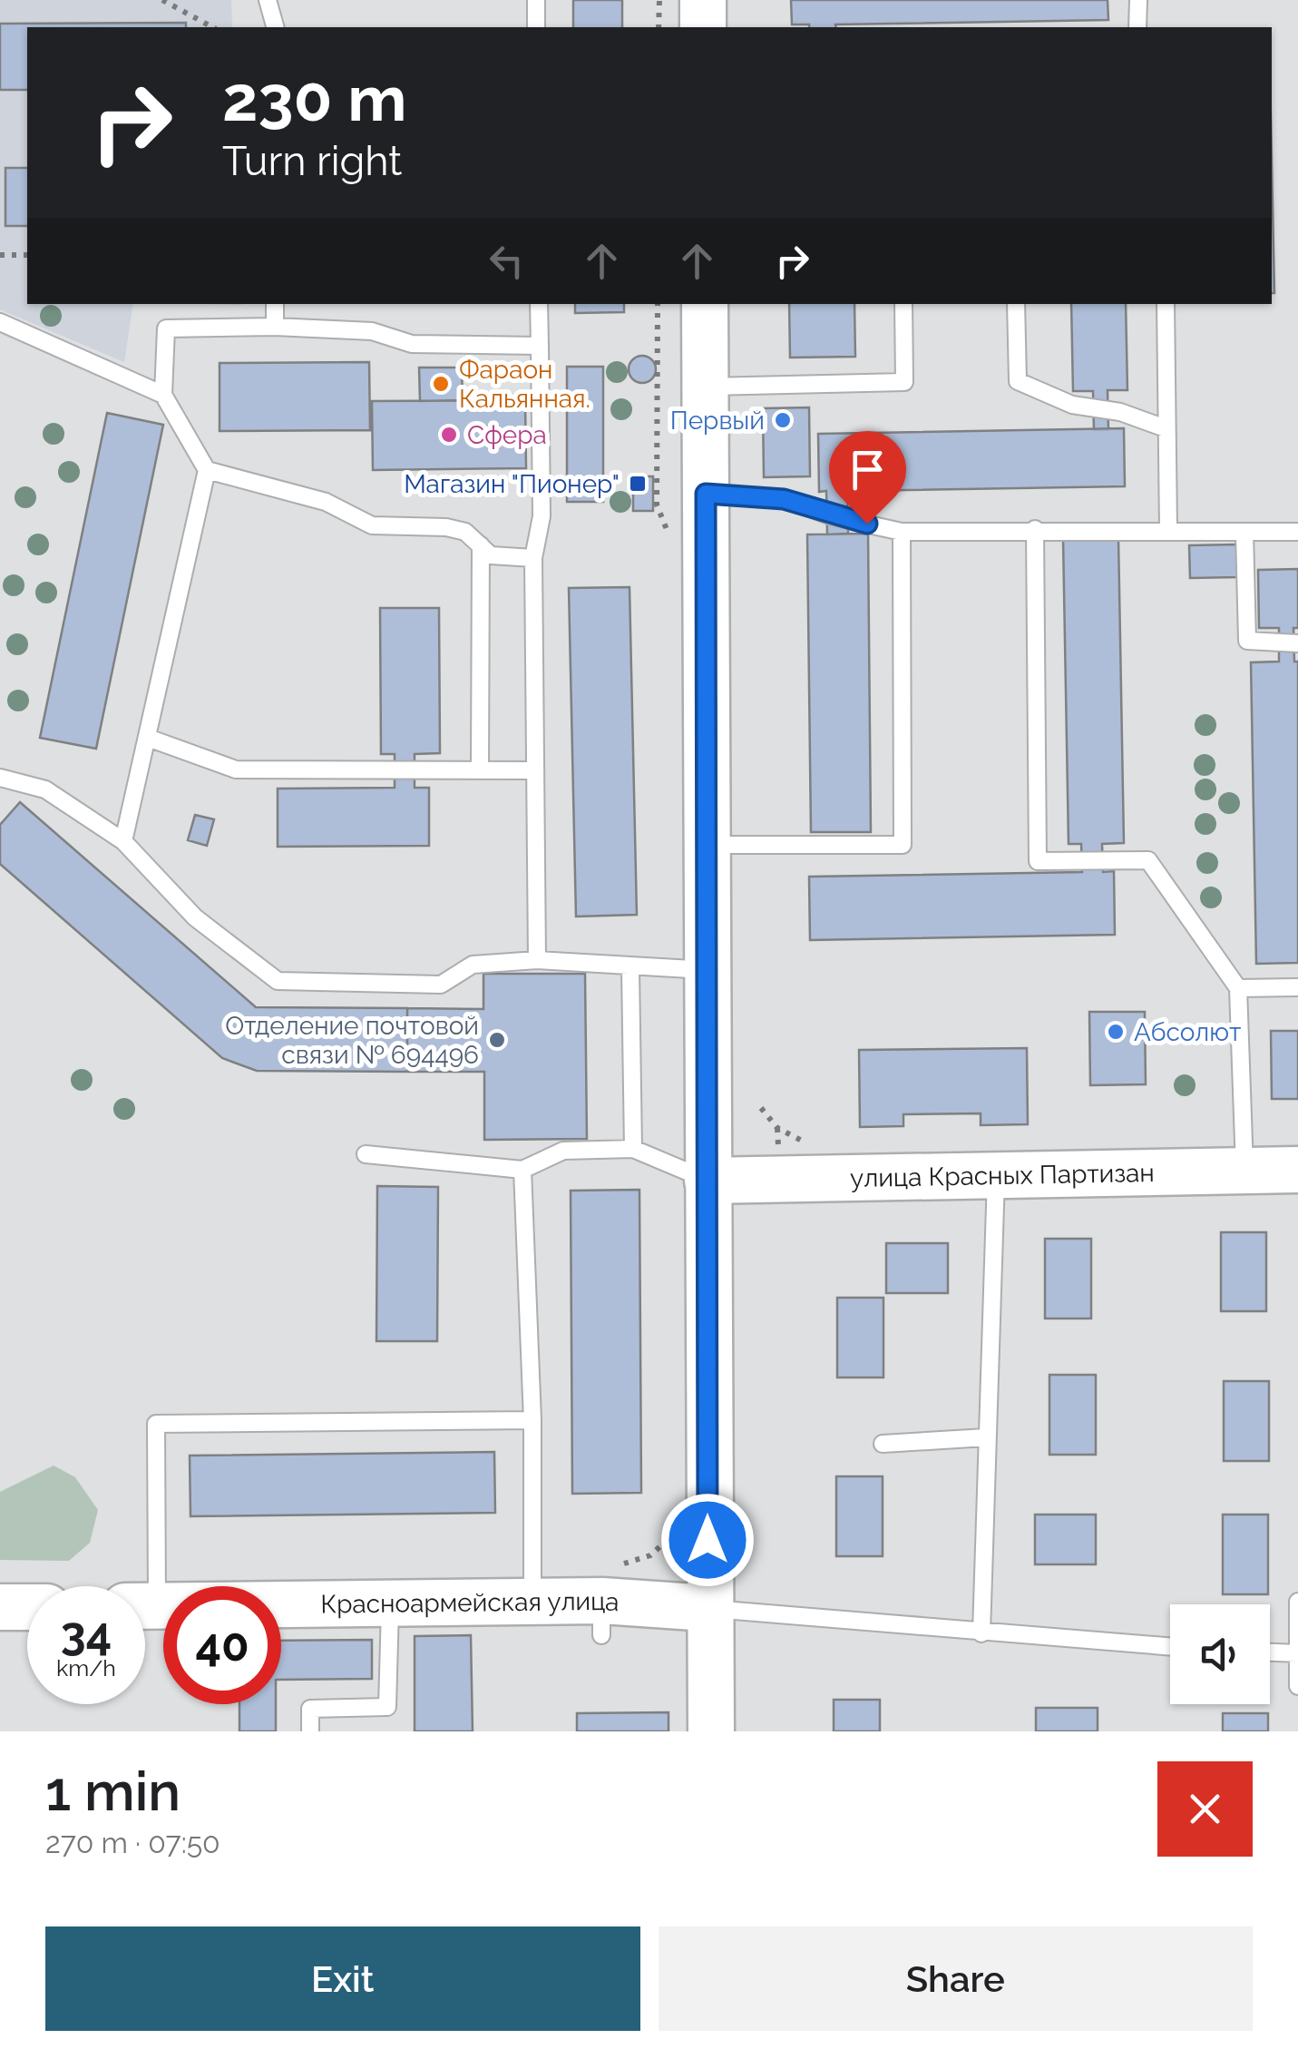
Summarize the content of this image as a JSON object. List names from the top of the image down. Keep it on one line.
{"streets":{"street":["улица Красных Партизан","Красноармейская улица"]},"places":{"other":["Фараон Кальянная.","Первый","Сфера","Абсолют","Отделение почтовой связи № 694496"],"transit":["Магазин \"Пионер\""]},"page":{"turn":["230 m","Turn right"],"speed":"34 km/h","limit":"40","heading":["1 min","270 m · 07:50"],"buttons":["Exit","Share"]}}
